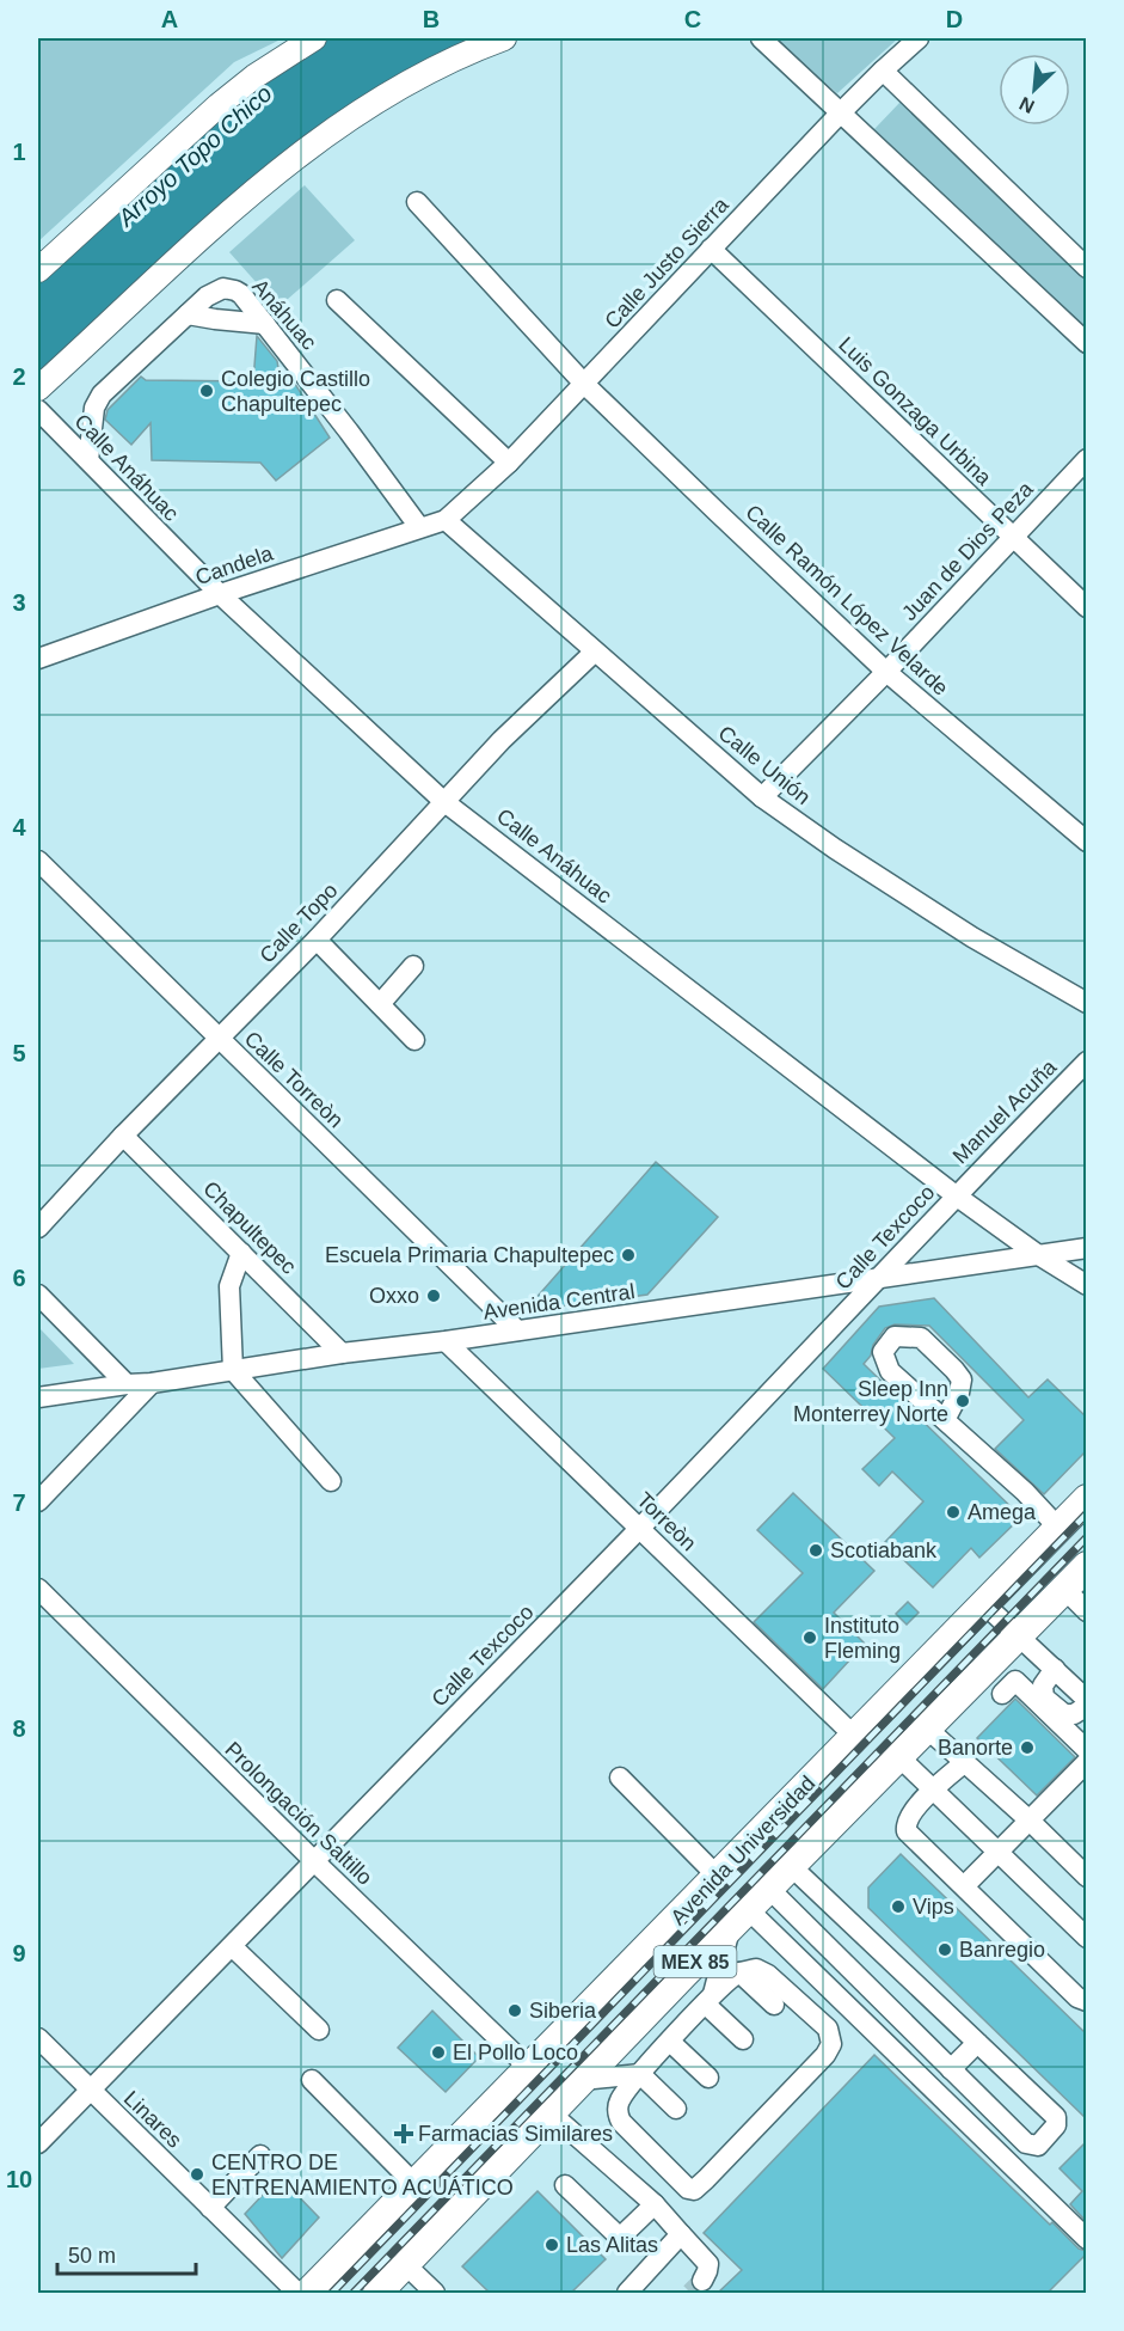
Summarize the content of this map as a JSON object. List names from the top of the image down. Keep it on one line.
{"streets":{"highway":["Avenida Universidad","MEX 85"],"street":["Calle Justo Sierra","Anáhuac","Luis Gonzaga Urbina","Calle Anáhuac","Juan de Dios Peza","Candela","Calle Ramón López Velarde","Calle Unión","Calle Topo","Calle Torreòn","Manuel Acuña","Chapultepec","Calle Texcoco","Avenida Central","Torreòn","Prolongación Saltillo","Linares"]},"crossings":[["Calle Justo Sierra","Luis Gonzaga Urbina"],["Calle Justo Sierra","Candela"],["Calle Justo Sierra","Calle Ramón López Velarde"],["Calle Justo Sierra","Calle Unión"],["Anáhuac","Calle Anáhuac"],["Anáhuac","Candela"],["Luis Gonzaga Urbina","Juan de Dios Peza"],["Calle Anáhuac","Candela"],["Calle Anáhuac","Calle Topo"],["Calle Anáhuac","Manuel Acuña"],["Calle Anáhuac","Calle Texcoco"],["Calle Anáhuac","Avenida Central"],["Juan de Dios Peza","Calle Ramón López Velarde"],["Juan de Dios Peza","Calle Unión"],["Candela","Calle Unión"],["Calle Unión","Calle Topo"],["Calle Topo","Calle Torreòn"],["Calle Topo","Chapultepec"],["Calle Torreòn","Avenida Central"],["Manuel Acuña","Calle Texcoco"],["Chapultepec","Avenida Central"],["Calle Texcoco","Avenida Central"],["Calle Texcoco","Torreòn"],["Calle Texcoco","Prolongación Saltillo"],["Calle Texcoco","Linares"],["Avenida Central","Torreòn"],["Torreòn","Avenida Universidad"],["Prolongación Saltillo","Avenida Universidad"]],"water":["Arroyo Topo Chico"],"places":{"other":["Colegio Castillo Chapultepec","Escuela Primaria Chapultepec","Oxxo","Sleep Inn Monterrey Norte","Amega","Scotiabank","Instituto Fleming","Banorte","Vips","Banregio","Siberia","El Pollo Loco","CENTRO DE ENTRENAMIENTO ACUÁTICO","Las Alitas"],"health":["Farmacias Similares"]},"scale_bar":"50 m","north":"bottom left","grid":{"columns":["A","B","C","D"],"rows":["1","2","3","4","5","6","7","8","9","10"]}}
